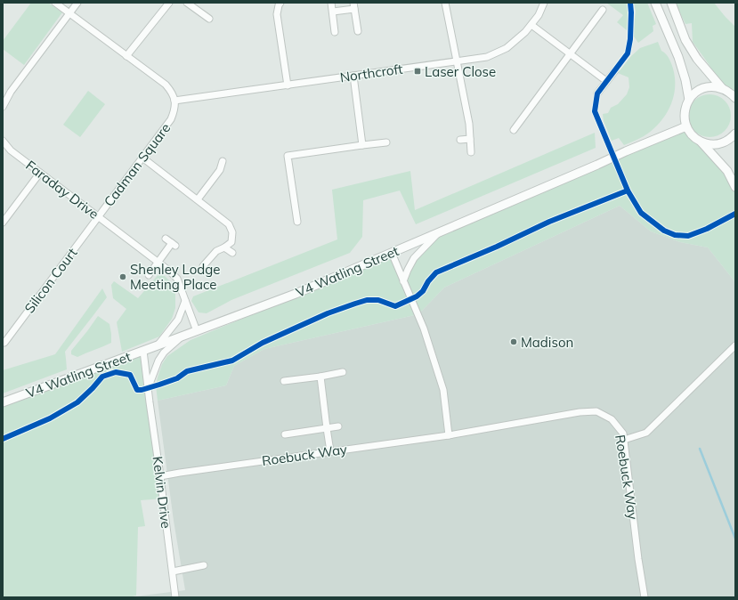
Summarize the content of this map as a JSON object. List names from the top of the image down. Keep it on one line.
{"streets":{"street":["Northcroft","Cadman Square","Faraday Drive","V4 Watling Street","Silicon Court","Roebuck Way","Kelvin Drive"]},"crossings":[["Northcroft","Cadman Square"],["Cadman Square","Faraday Drive"],["Cadman Square","Silicon Court"],["Faraday Drive","V4 Watling Street"],["Faraday Drive","Silicon Court"],["V4 Watling Street","Kelvin Drive"],["Roebuck Way","Kelvin Drive"]],"places":{"transit":["Laser Close"],"other":["Shenley Lodge Meeting Place","Madison"]}}
